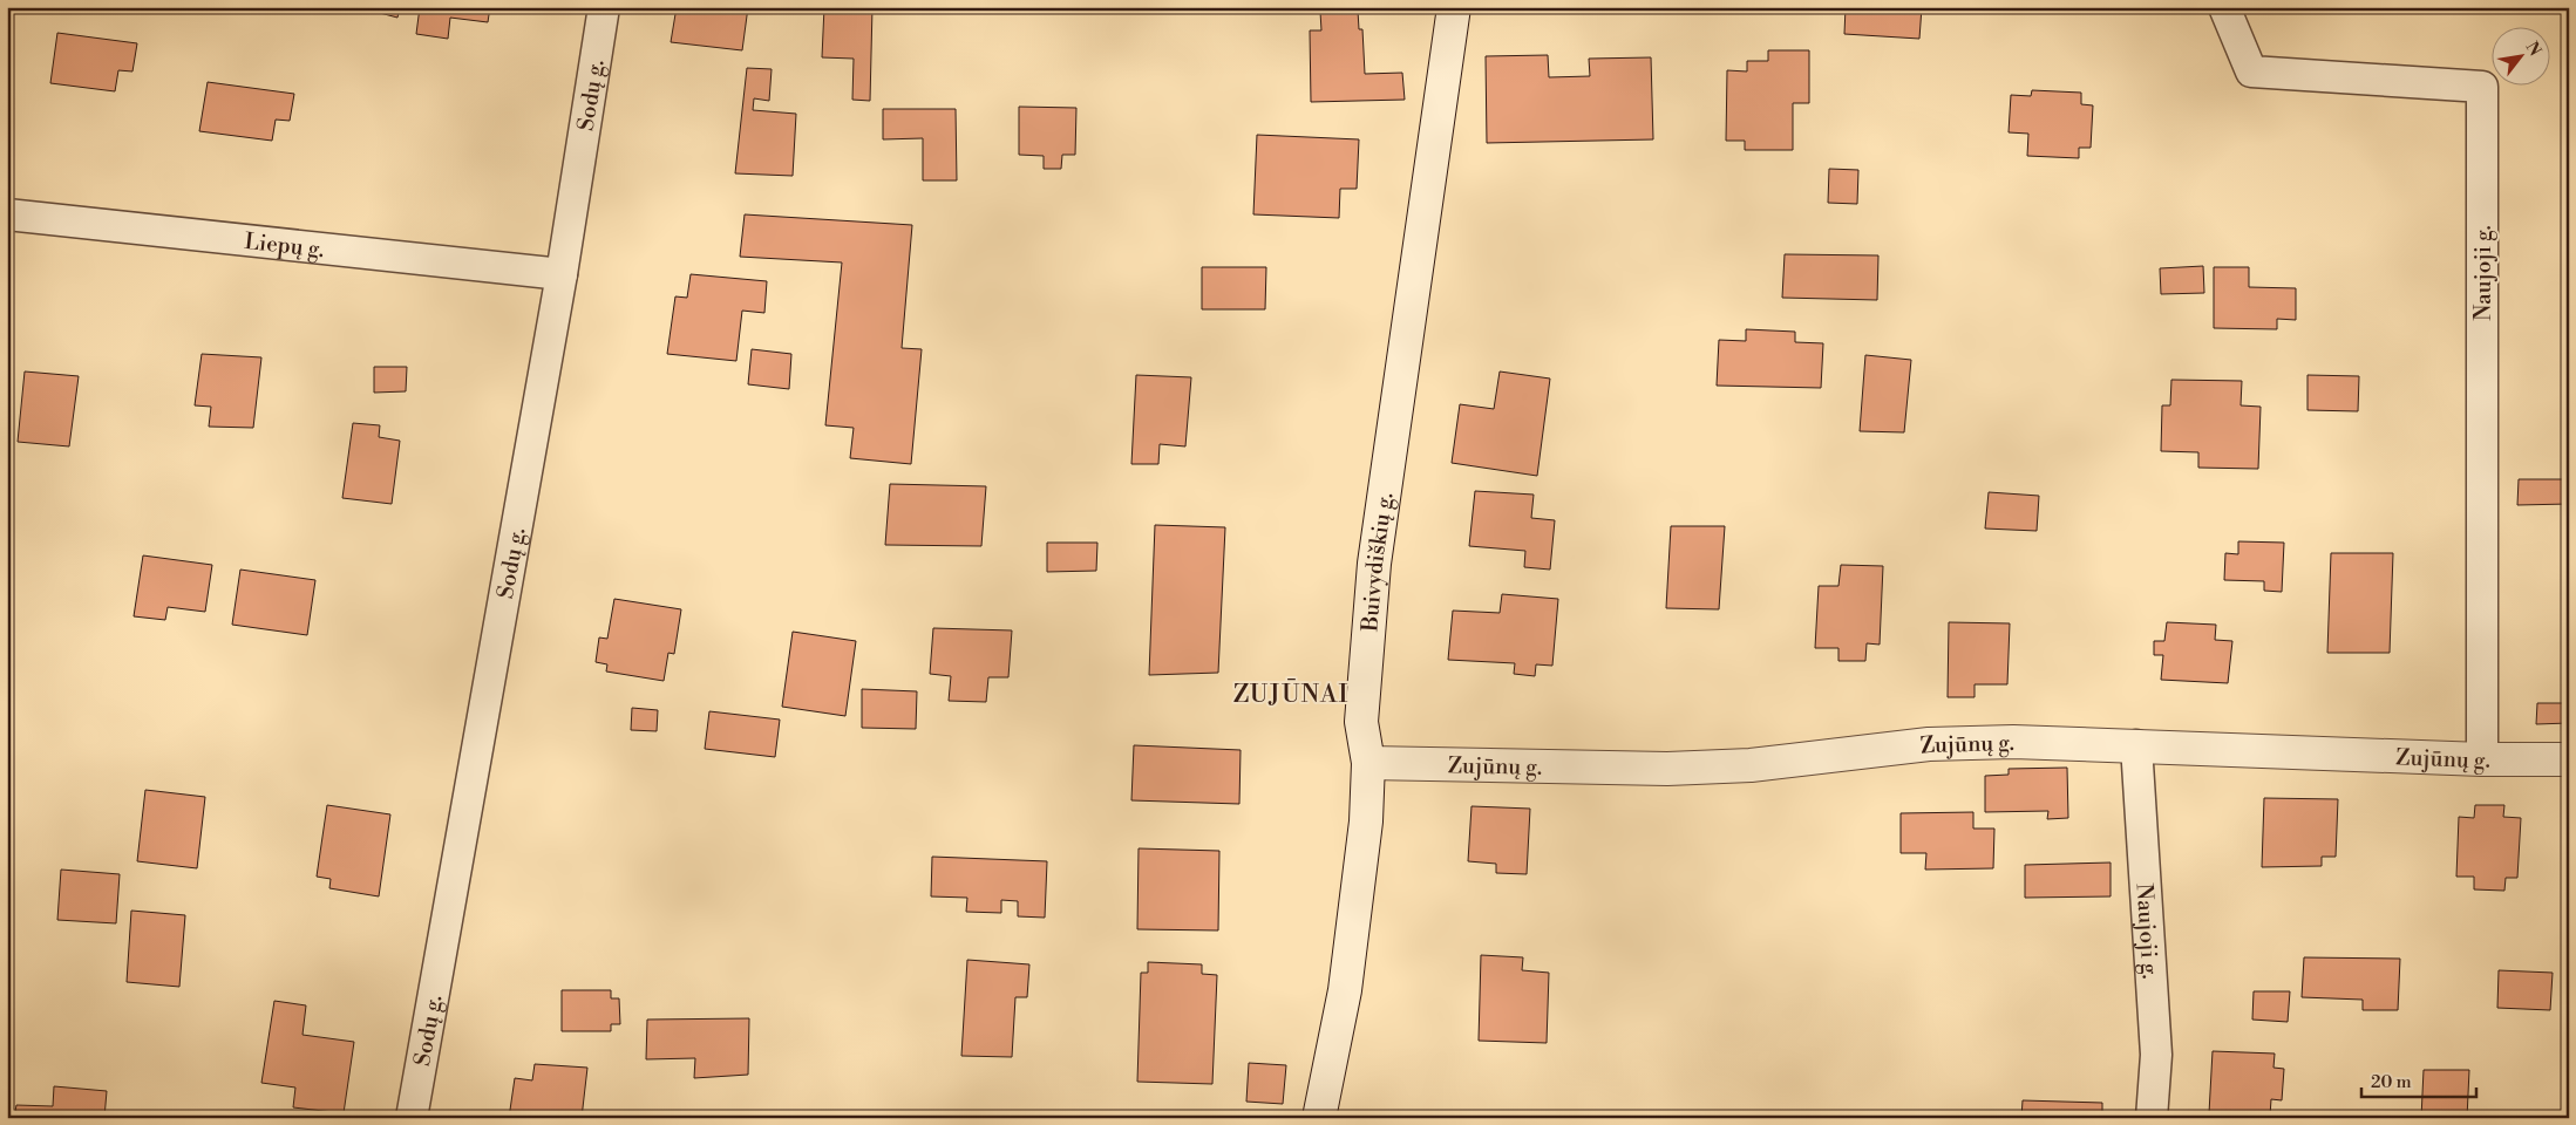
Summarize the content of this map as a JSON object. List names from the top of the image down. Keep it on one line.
{"streets":{"street":["Sodų g.","Liepų g.","Naujoji g.","Buivydiškių g.","Zujūnų g."]},"crossings":[["Sodų g.","Liepų g."],["Naujoji g.","Zujūnų g."],["Buivydiškių g.","Zujūnų g."]],"districts":["ZUJŪNAI"],"scale_bar":"20 m","north":"top right"}
